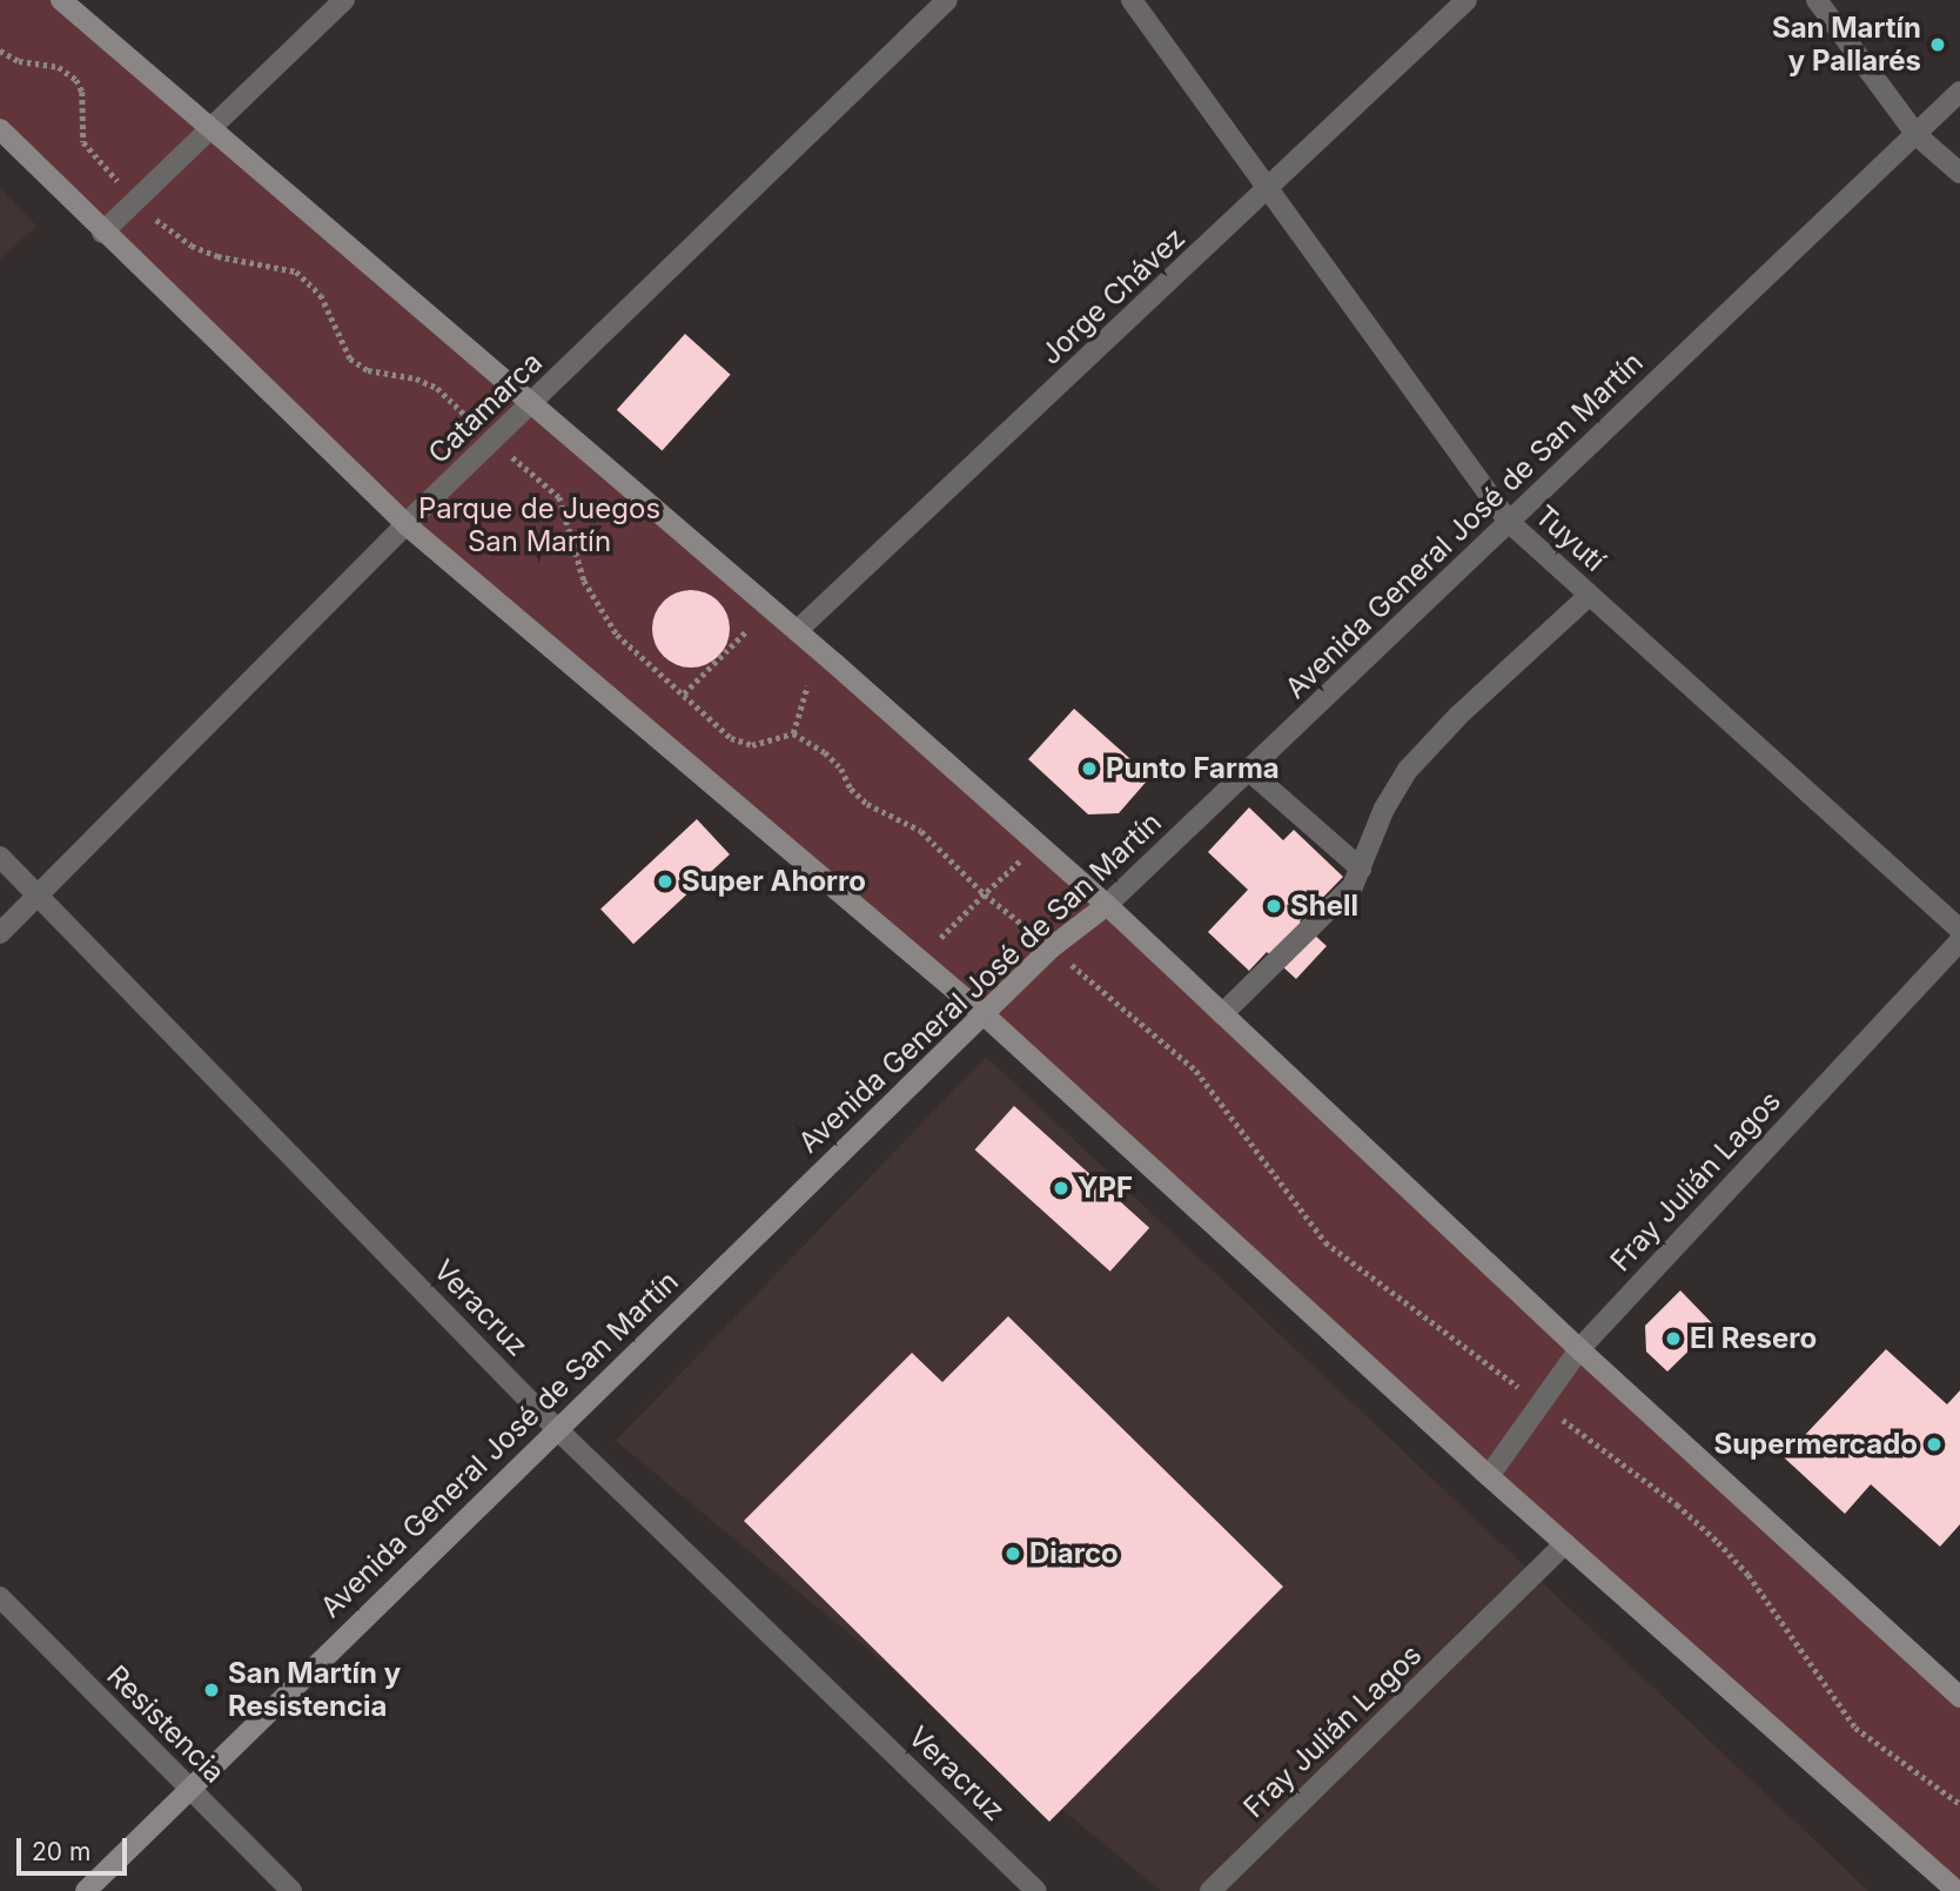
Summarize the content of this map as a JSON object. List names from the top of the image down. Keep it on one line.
{"streets":{"main road":["Avenida General José de San Martín"],"street":["Jorge Chávez","Catamarca","Tuyutí","Fray Julián Lagos","Veracruz","Resistencia"]},"crossings":[["Jorge Chávez","Tuyutí"],["Catamarca","Veracruz"],["Avenida General José de San Martín","Tuyutí"],["Avenida General José de San Martín","Veracruz"],["Avenida General José de San Martín","Resistencia"]],"parks":["Parque de Juegos San Martín"],"places":["San Martín y Pallarés","Punto Farma","Super Ahorro","Shell","YPF","El Resero","Supermercado","Diarco","San Martín y Resistencia"],"scale_bar":"20 m"}
